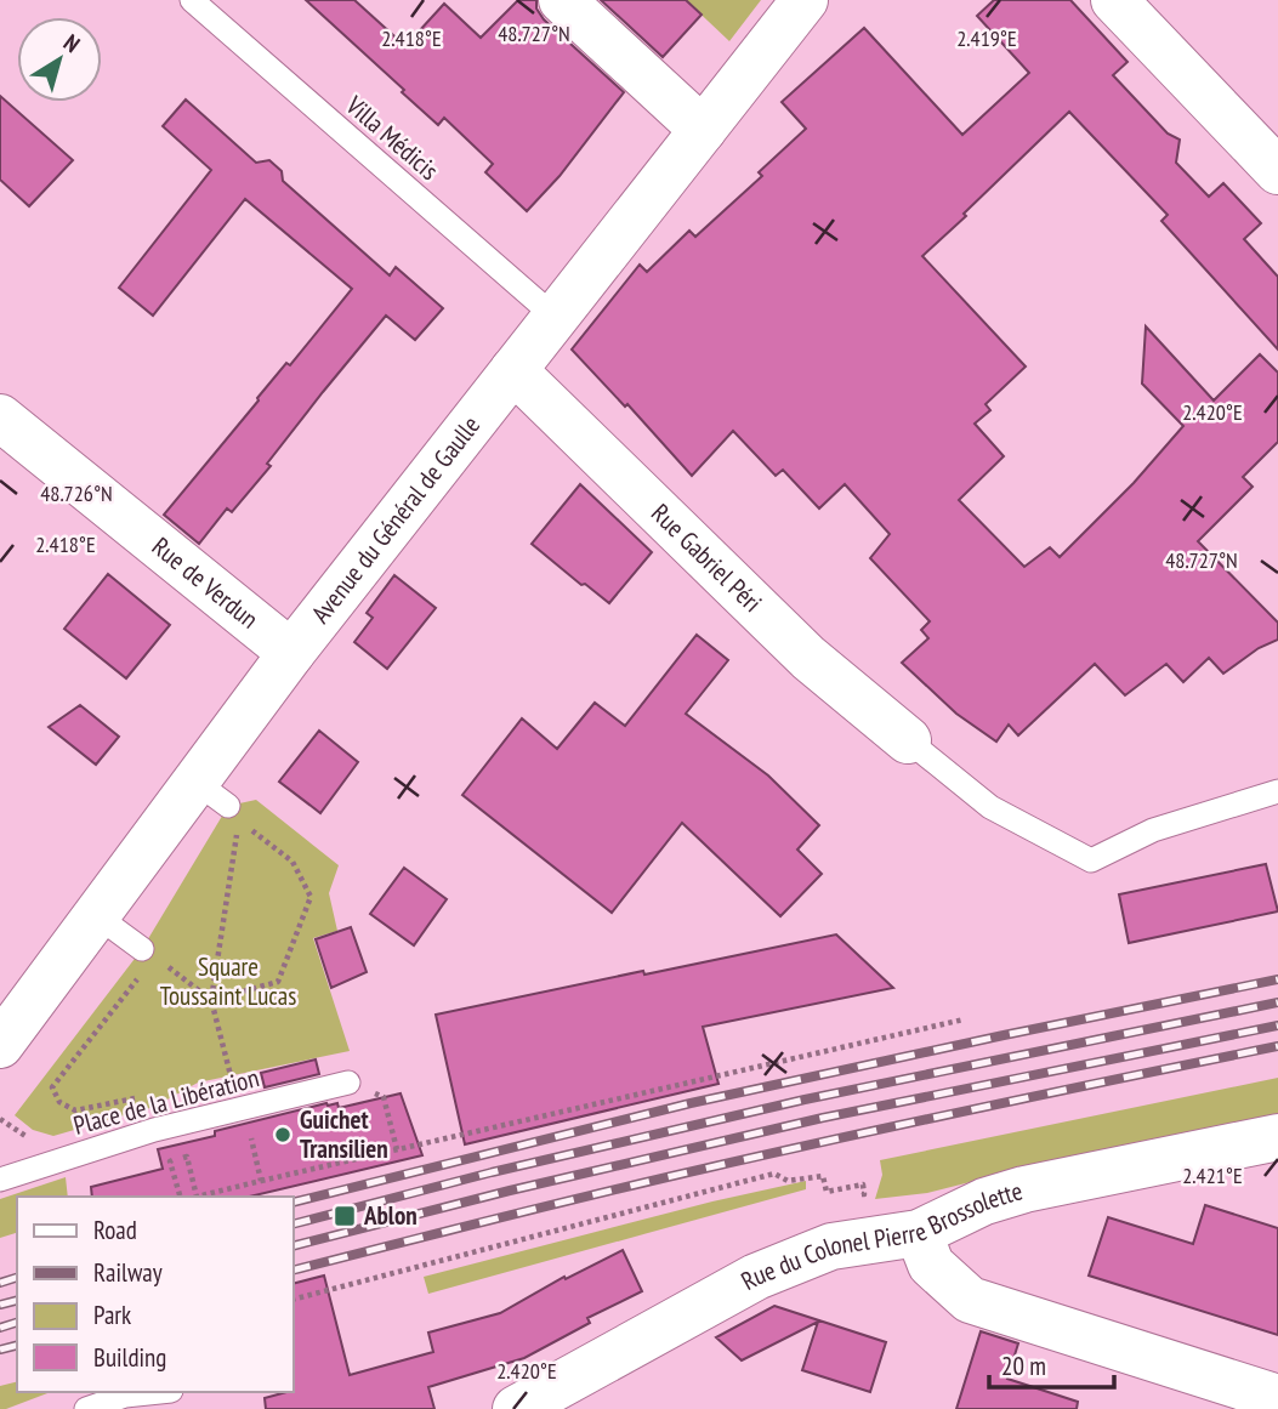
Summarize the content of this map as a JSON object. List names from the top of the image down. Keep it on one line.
{"streets":{"street":["Avenue du Général de Gaulle","Rue Gabriel Péri","Rue de Verdun","Rue du Colonel Pierre Brossolette"],"lane":["Villa Médicis","Place de la Libération"]},"crossings":[["Villa Médicis","Avenue du Général de Gaulle"],["Avenue du Général de Gaulle","Rue Gabriel Péri"],["Avenue du Général de Gaulle","Rue de Verdun"]],"parks":["Square Toussaint Lucas"],"places":{"other":["Guichet Transilien"],"transit":["Ablon"]},"legend":["Road","Railway","Park","Building"],"scale_bar":"20 m","north":"top right","coordinates":["48.727°N","2.418°E","2.419°E","2.420°E","48.726°N","2.421°E"]}
